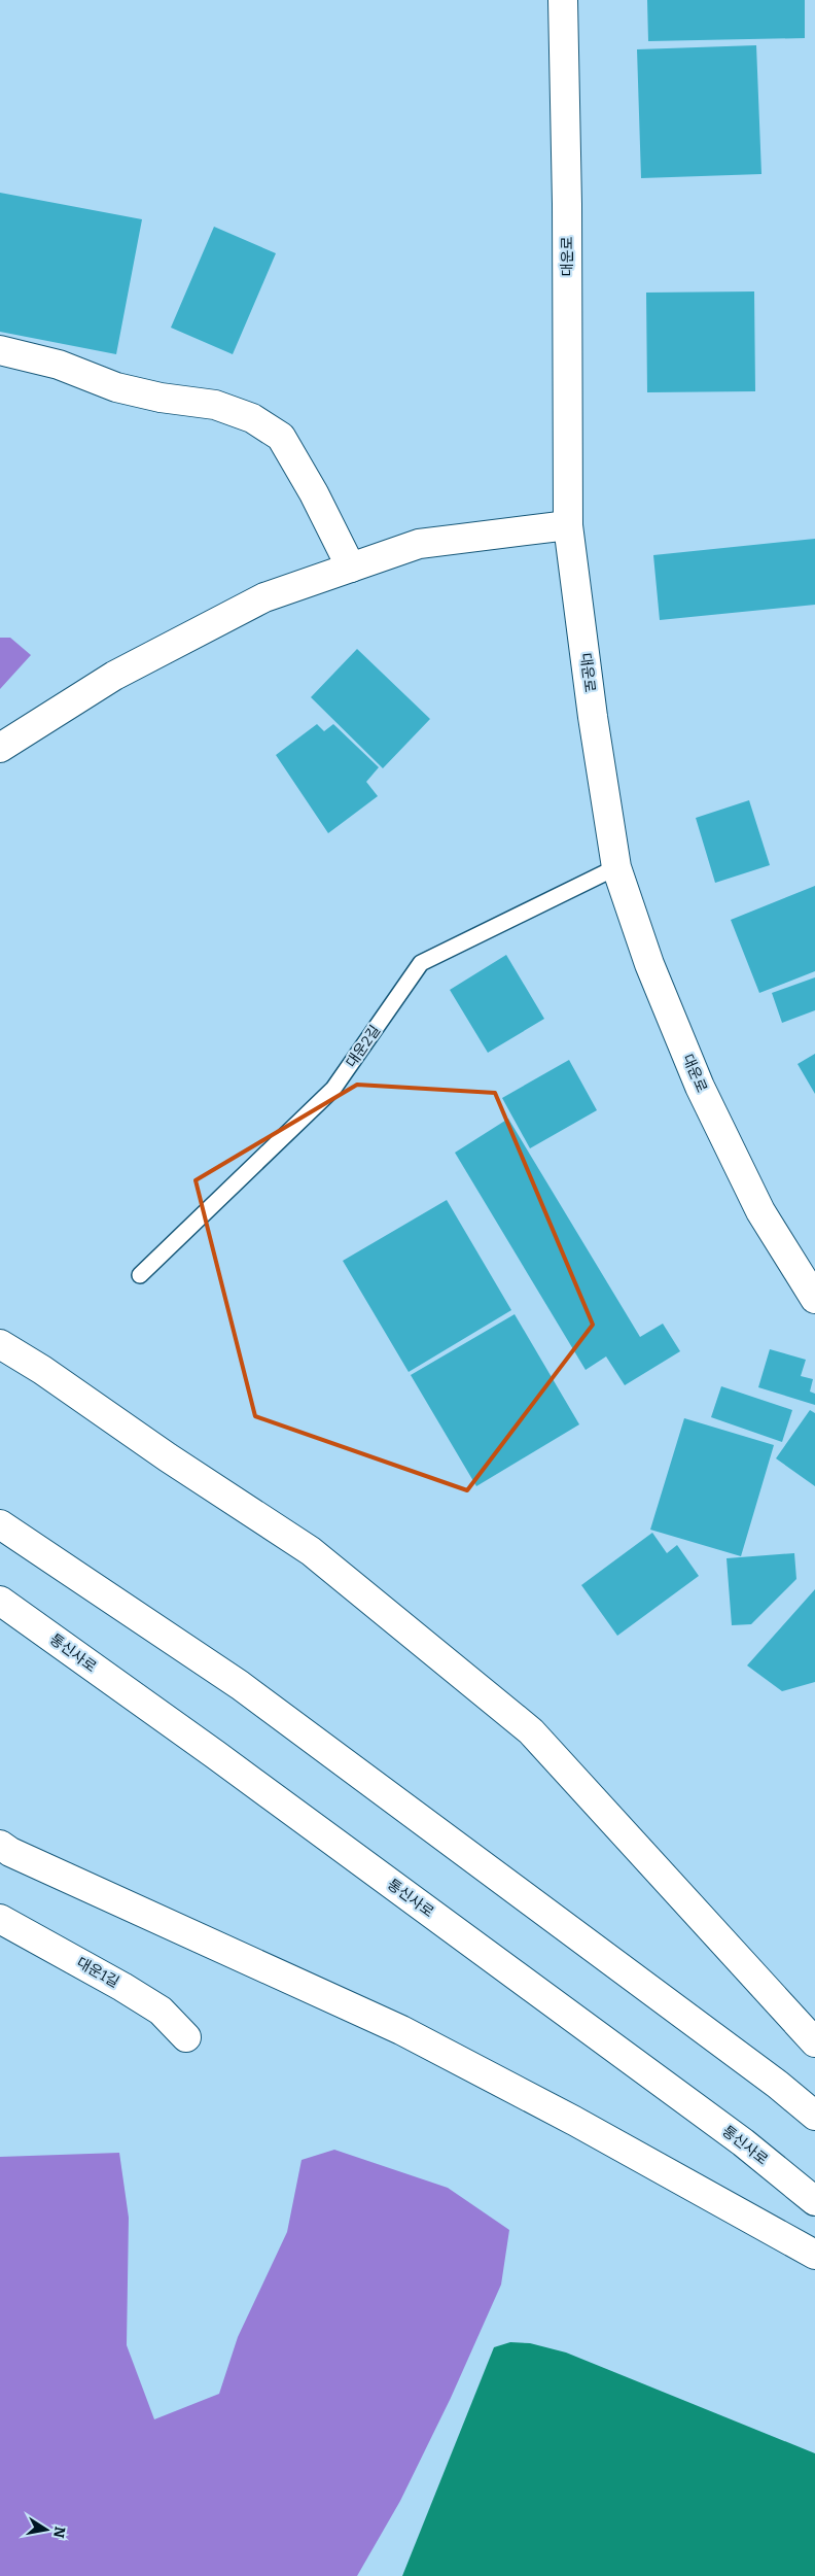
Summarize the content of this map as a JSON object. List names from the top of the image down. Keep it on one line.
{"streets":{"main road":["대운로","통신사로","대운1길"],"lane":["대운2길"]},"crossings":[["대운로","대운2길"]],"north":"right"}
